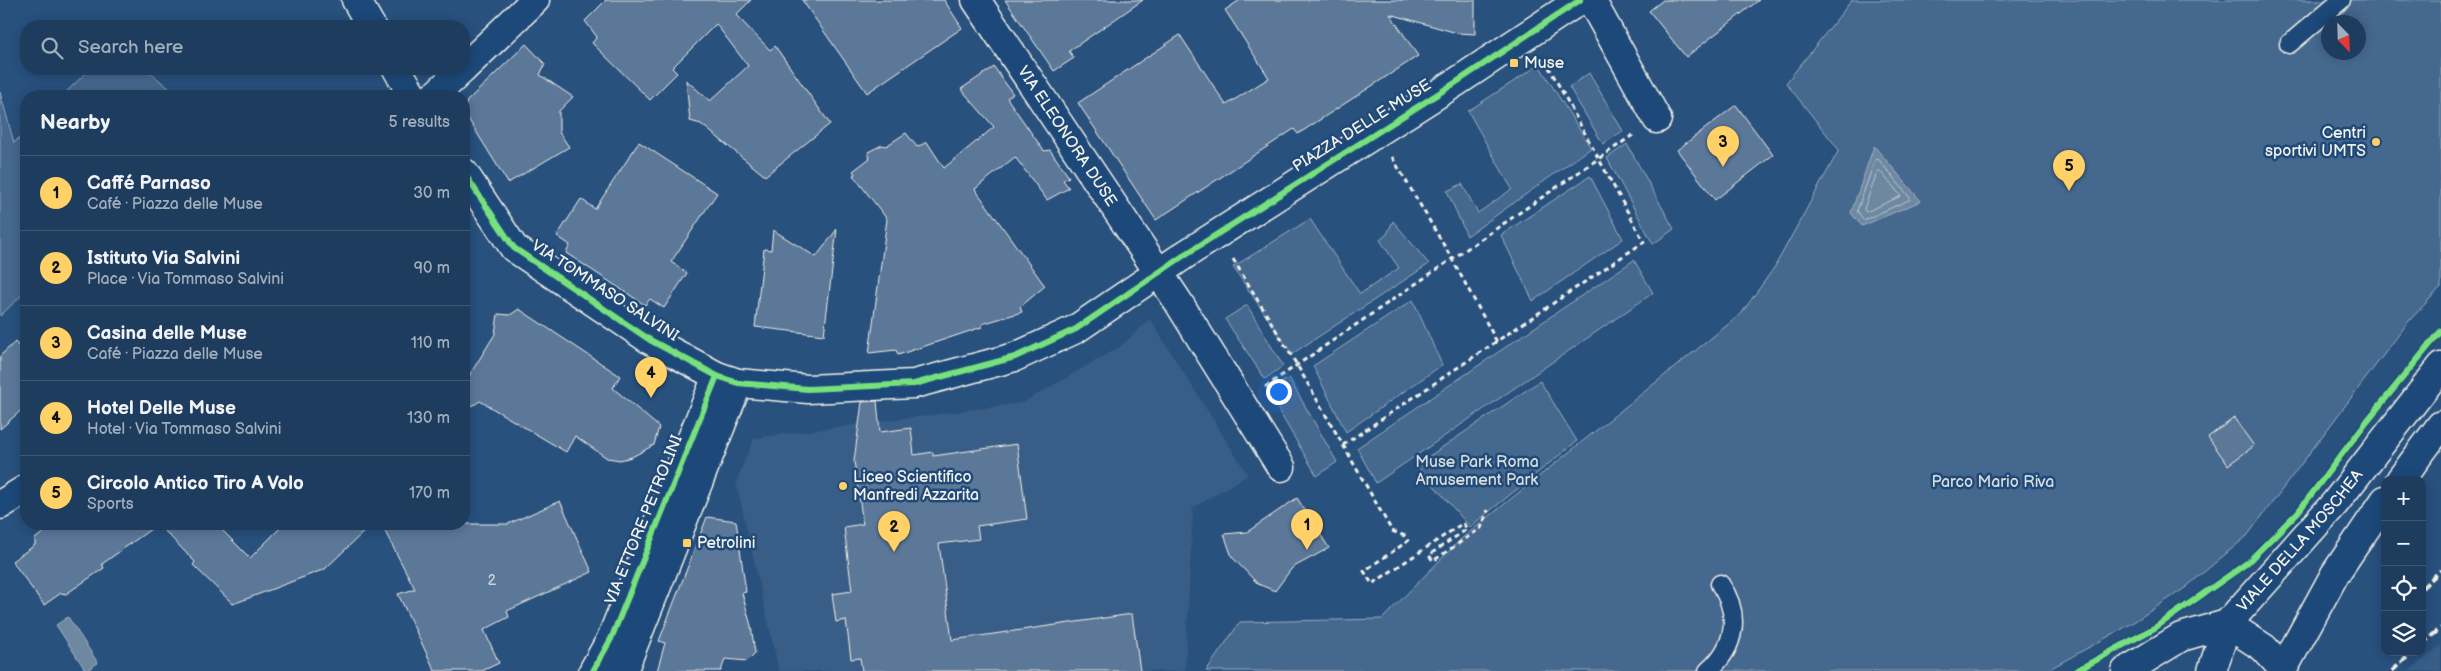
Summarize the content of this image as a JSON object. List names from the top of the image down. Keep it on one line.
{"streets":{"street":["PIAZZA DELLE MUSE","VIA ELEONORA DUSE","VIA TOMMASO SALVINI","VIA ETTORE PETROLINI","VIALE DELLA MOSCHEA"]},"crossings":[["PIAZZA DELLE MUSE","VIA ELEONORA DUSE"],["PIAZZA DELLE MUSE","VIA TOMMASO SALVINI"],["VIA ELEONORA DUSE","VIA TOMMASO SALVINI"],["VIA TOMMASO SALVINI","VIA ETTORE PETROLINI"]],"parks":["Muse Park Roma Amusement Park","Parco Mario Riva"],"places":{"transit":["Muse","Petrolini"],"other":["Centri sportivi UMTS","Liceo Scientifico Manfredi Azzarita"]},"house_numbers":["2"],"north":"bottom right","page":{"search":"Search here","heading":["Nearby","5 results"],"pins":["3","5","4","1","2"],"list":[{"mark":"1","name":"Caffé Parnaso","note":"Café · Piazza delle Muse","value":"30 m"},{"mark":"2","name":"Istituto Via Salvini","note":"Place · Via Tommaso Salvini","value":"90 m"},{"mark":"3","name":"Casina delle Muse","note":"Café · Piazza delle Muse","value":"110 m"},{"mark":"4","name":"Hotel Delle Muse","note":"Hotel · Via Tommaso Salvini","value":"130 m"},{"mark":"5","name":"Circolo Antico Tiro A Volo","note":"Sports","value":"170 m"}],"map_buttons":["+","−"]}}
